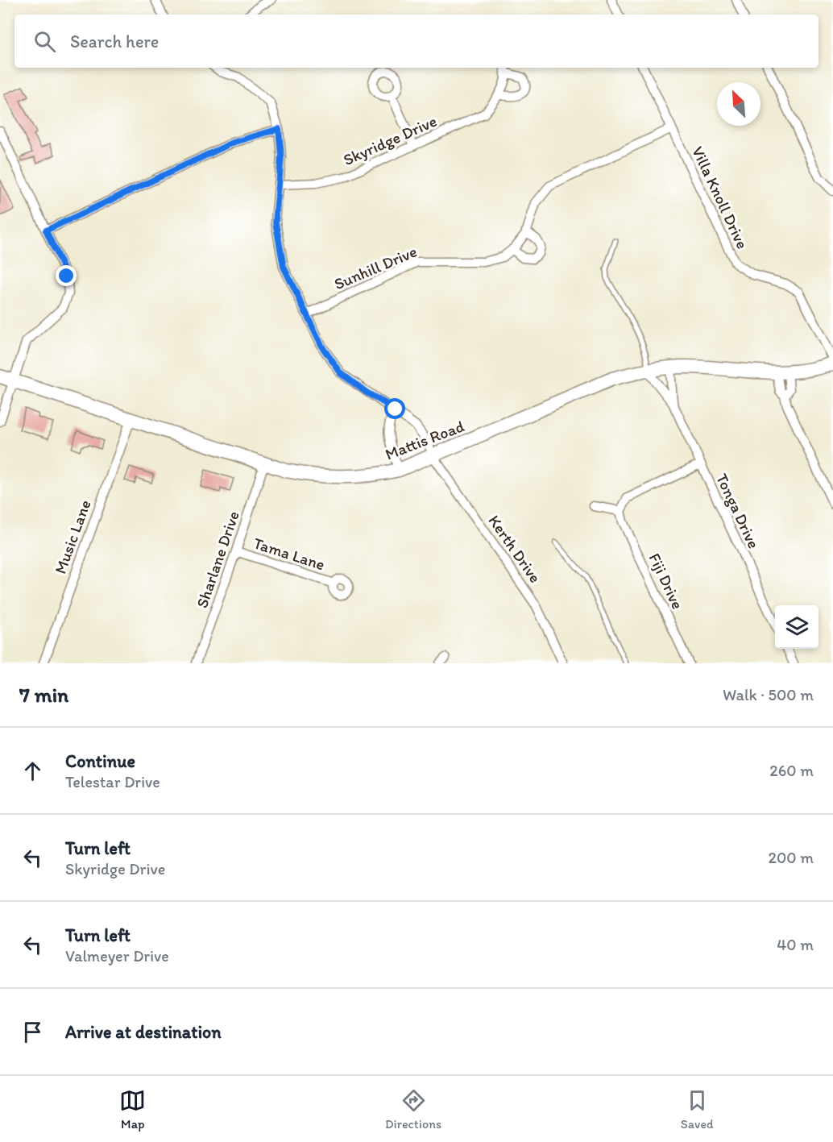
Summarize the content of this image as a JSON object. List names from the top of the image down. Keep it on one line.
{"streets":{"main road":["Mattis Road"],"street":["Skyridge Drive","Villa Knoll Drive","Sunhill Drive","Tonga Drive","Music Lane","Kerth Drive","Tama Lane","Sharlane Drive","Fiji Drive"]},"crossings":[["Skyridge Drive","Kerth Drive"],["Villa Knoll Drive","Sunhill Drive"],["Sunhill Drive","Kerth Drive"],["Mattis Road","Tonga Drive"],["Mattis Road","Music Lane"],["Mattis Road","Kerth Drive"],["Mattis Road","Sharlane Drive"],["Tama Lane","Sharlane Drive"]],"north":"top left","page":{"search":"Search here","heading":["7 min","Walk · 500 m"],"list":[["Continue","Telestar Drive","260 m"],["Turn left","Skyridge Drive","200 m"],["Turn left","Valmeyer Drive","40 m"],"Arrive at destination"],"nav":["Map","Directions","Saved"]}}
